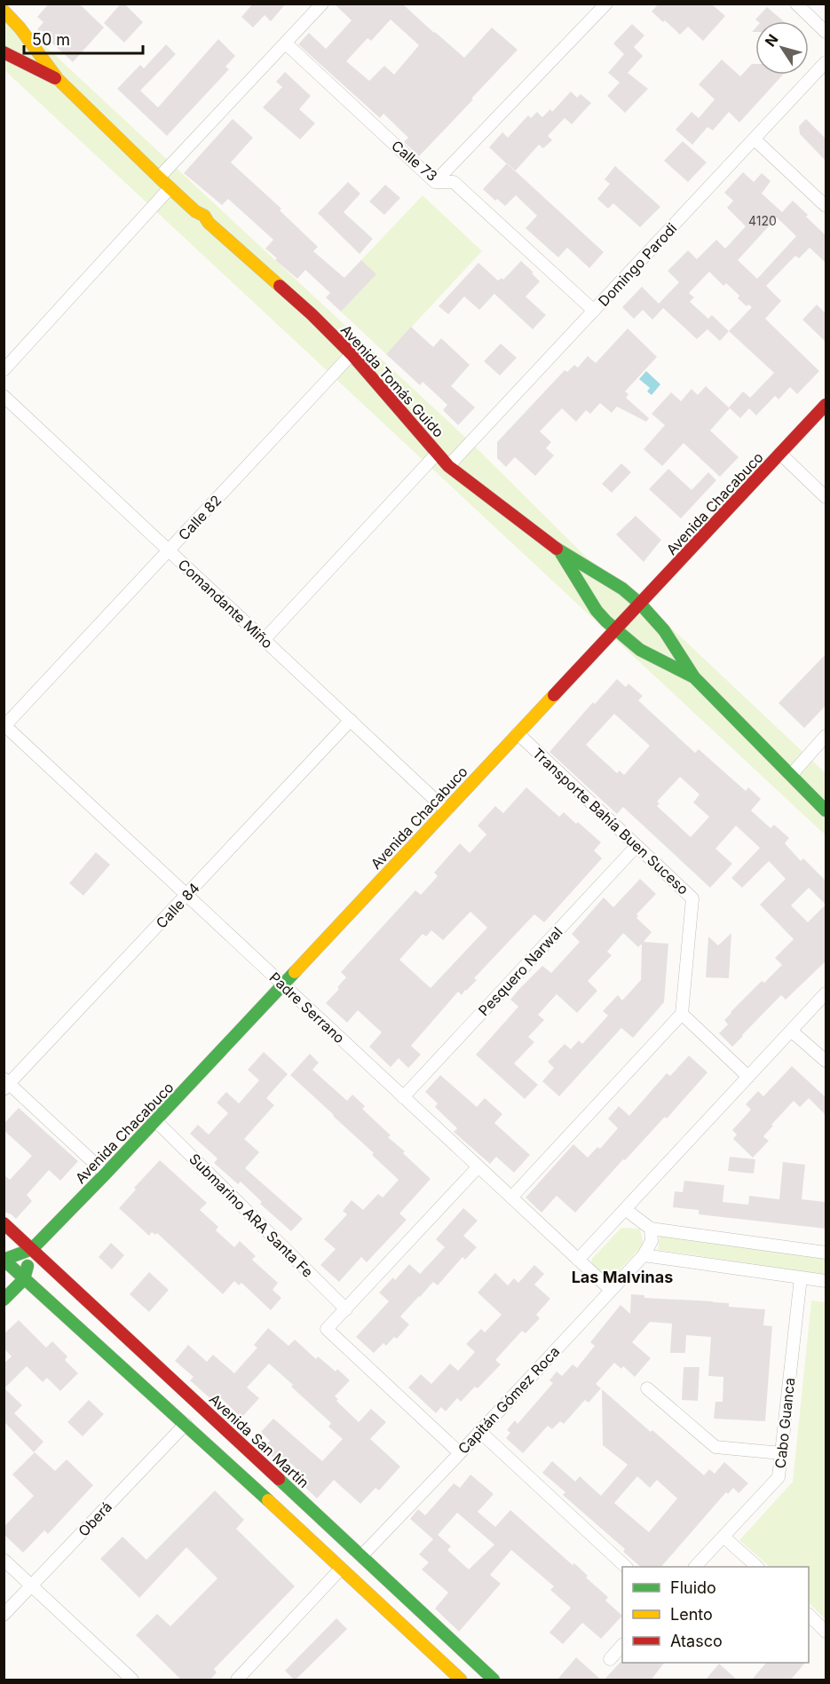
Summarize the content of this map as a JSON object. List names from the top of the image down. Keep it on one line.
{"streets":{"main road":["Avenida Tomás Guido","Avenida Chacabuco","Avenida San Martín"],"street":["Calle 73","Domingo Parodi","Calle 82","Comandante Miño","Transporte Bahía Buen Suceso","Calle 84","Pesquero Narwal","Padre Serrano","Submarino ARA Santa Fe","Capitán Gómez Roca","Cabo Guanca","Oberá"]},"crossings":[["Calle 73","Domingo Parodi"],["Domingo Parodi","Avenida Tomás Guido"],["Avenida Tomás Guido","Avenida Chacabuco"],["Avenida Tomás Guido","Calle 82"],["Avenida Chacabuco","Comandante Miño"],["Avenida Chacabuco","Transporte Bahía Buen Suceso"],["Avenida Chacabuco","Padre Serrano"],["Avenida Chacabuco","Submarino ARA Santa Fe"],["Avenida Chacabuco","Avenida San Martín"],["Calle 82","Comandante Miño"],["Calle 82","Padre Serrano"],["Comandante Miño","Calle 84"],["Transporte Bahía Buen Suceso","Pesquero Narwal"],["Calle 84","Padre Serrano"],["Pesquero Narwal","Padre Serrano"],["Padre Serrano","Capitán Gómez Roca"],["Capitán Gómez Roca","Avenida San Martín"]],"districts":["Las Malvinas"],"house_numbers":["4120"],"legend":["Fluido","Lento","Atasco"],"scale_bar":"50 m","north":"top left"}
